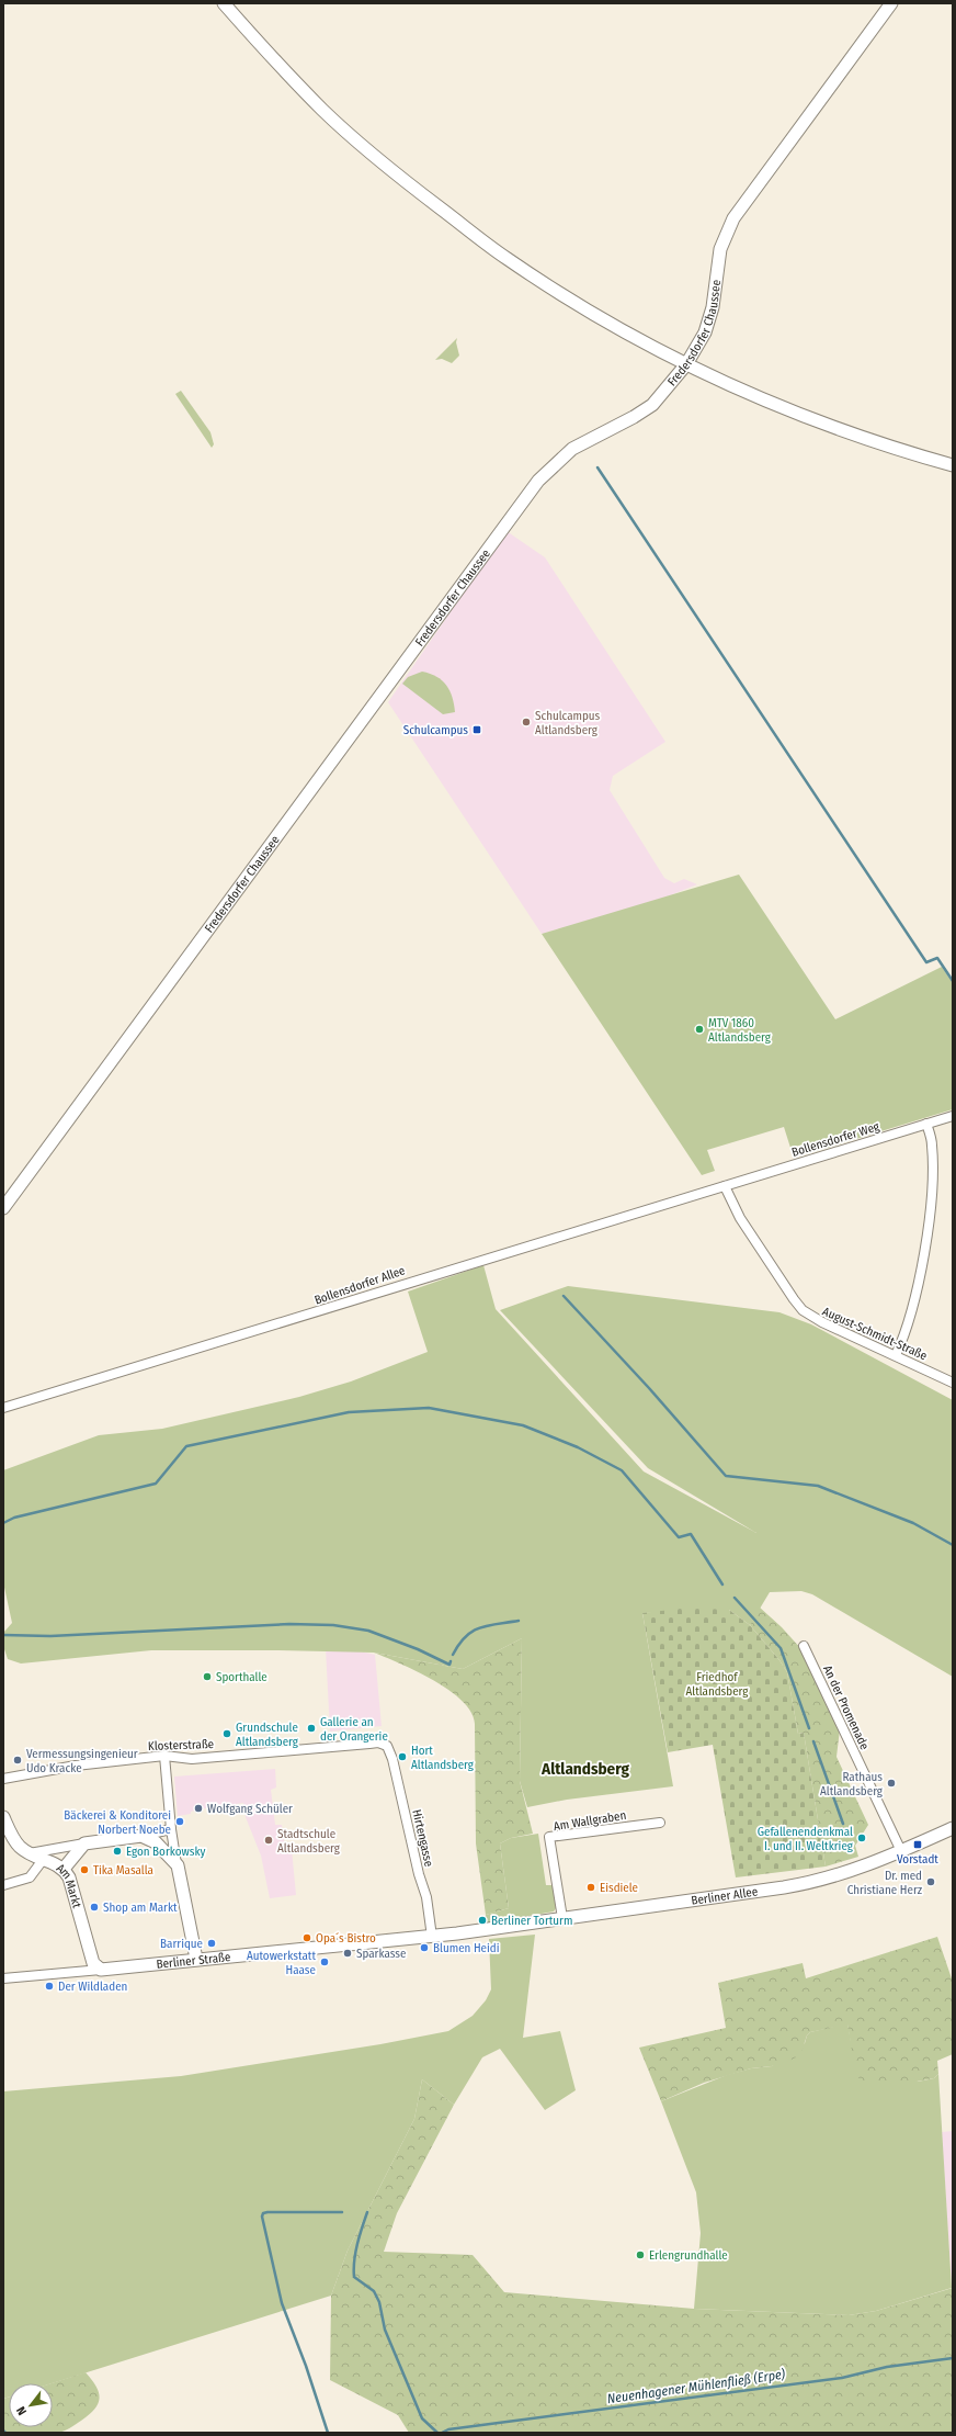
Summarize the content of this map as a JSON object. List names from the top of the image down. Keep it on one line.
{"streets":{"main road":["Fredersdorfer Chaussee","Am Markt","Berliner Allee","Berliner Straße"],"street":["Bollensdorfer Weg","Bollensdorfer Allee","August-Schmidt-Straße","An der Promenade","Klosterstraße","Am Wallgraben","Hirtengasse"]},"crossings":[["Bollensdorfer Weg","Bollensdorfer Allee"],["Bollensdorfer Weg","August-Schmidt-Straße"],["Bollensdorfer Allee","August-Schmidt-Straße"],["An der Promenade","Berliner Allee"],["Klosterstraße","Hirtengasse"],["Am Wallgraben","Berliner Allee"],["Hirtengasse","Berliner Straße"],["Am Markt","Berliner Straße"],["Berliner Allee","Berliner Straße"]],"districts":["Altlandsberg"],"water":["Neuenhagener Mühlenfließ (Erpe)"],"parks":["Friedhof Altlandsberg"],"places":{"other":["Schulcampus Altlandsberg","MTV 1860 Altlandsberg","Sporthalle","Gallerie an der Orangerie","Grundschule Altlandsberg","Hort Altlandsberg","Vermessungsingenieur Udo Kracke","Rathaus Altlandsberg","Wolfgang Schüler","Bäckerei & Konditorei Norbert Noebe","Gefallenendenkmal I. und II. Weltkrieg","Stadtschule Altlandsberg","Egon Borkowsky","Tika Masalla","Dr. med Christiane Herz","Eisdiele","Shop am Markt","Berliner Torturm","Opa´s Bistro","Barrique","Blumen Heidi","Sparkasse","Autowerkstatt Haase","Der Wildladen","Erlengrundhalle"],"transit":["Schulcampus","Vorstadt"]},"north":"bottom left"}
